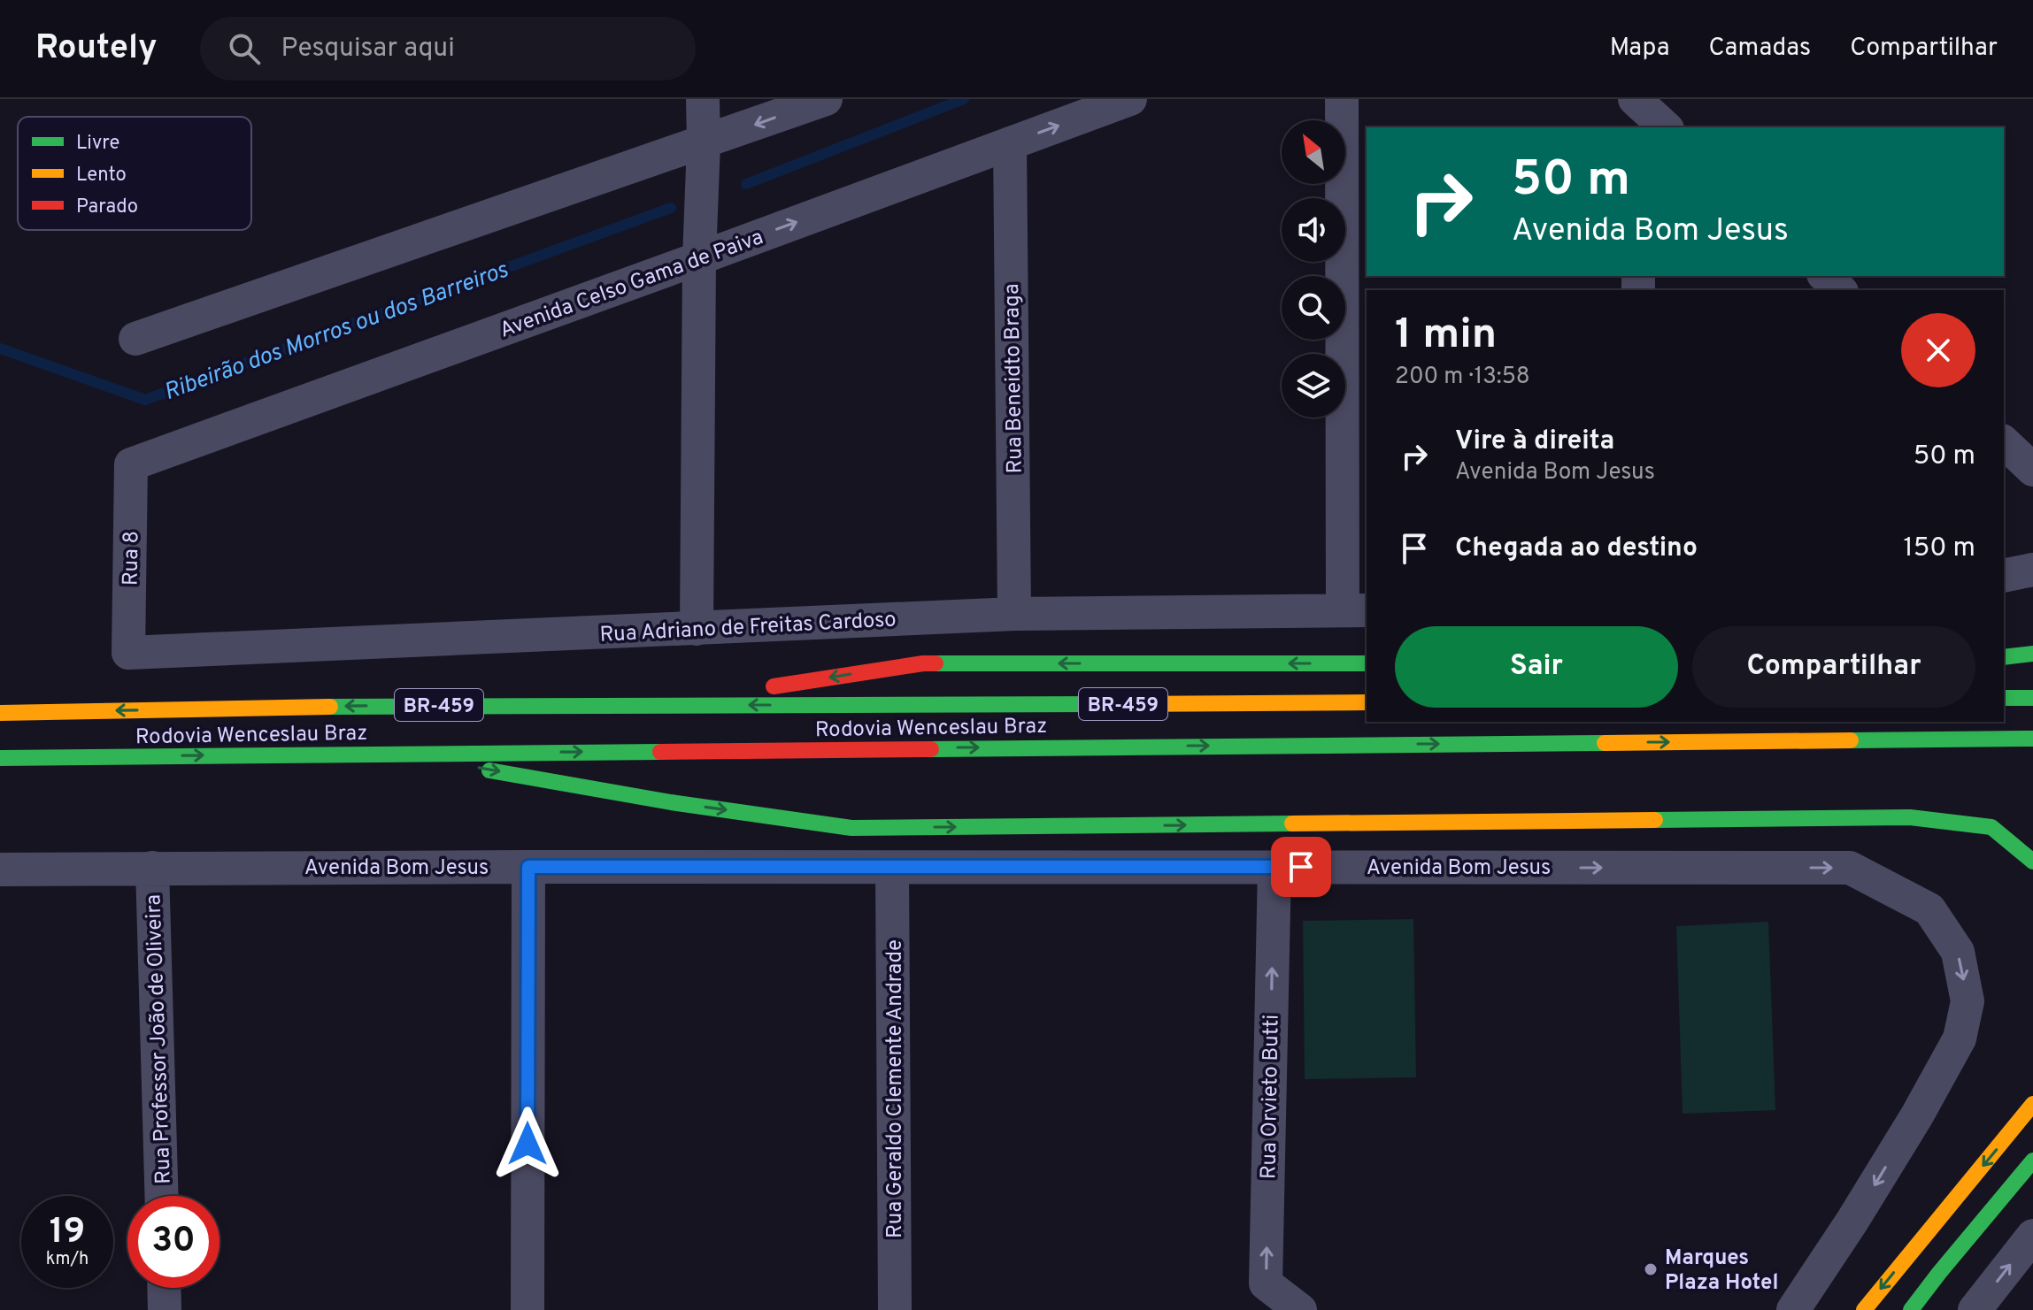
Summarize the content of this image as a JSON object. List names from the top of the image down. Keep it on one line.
{"streets":{"main road":["BR-459","Rodovia Wenceslau Braz"],"street":["Avenida Celso Gama de Paiva","Rua Beneidto Braga","Rua 8","Rua Adriano de Freitas Cardoso","Avenida Bom Jesus","Rua Professor João de Oliveira","Rua Geraldo Clemente Andrade","Rua Orvieto Butti"]},"crossings":[["Avenida Celso Gama de Paiva","Rua Beneidto Braga"],["Avenida Celso Gama de Paiva","Rua 8"],["Rua Beneidto Braga","Rua Adriano de Freitas Cardoso"],["Rua 8","Rua Adriano de Freitas Cardoso"],["Avenida Bom Jesus","Rua Professor João de Oliveira"],["Avenida Bom Jesus","Rua Geraldo Clemente Andrade"],["Avenida Bom Jesus","Rua Orvieto Butti"]],"one_way":["Rua Orvieto Butti"],"water":["Ribeirão dos Morros ou dos Barreiros"],"places":["Marques Plaza Hotel"],"legend":["Livre","Lento","Parado"],"north":"top left","page":{"header":"Routely","search":"Pesquisar aqui","nav":["Mapa","Camadas","Compartilhar"],"turn":["50 m","Avenida Bom Jesus"],"heading":["1 min","200 m · 13:58"],"list":[{"name":"Vire à direita","note":"Avenida Bom Jesus","value":"50 m"},{"name":"Chegada ao destino","value":"150 m"}],"buttons":["Sair","Compartilhar"],"speed":"19 km/h","limit":"30"}}
